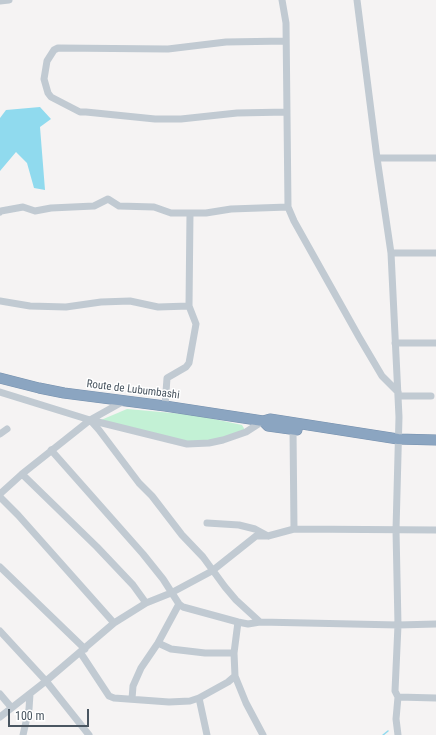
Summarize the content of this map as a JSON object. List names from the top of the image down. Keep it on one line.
{"streets":{"highway":["Route de Lubumbashi"]},"scale_bar":"100 m"}
